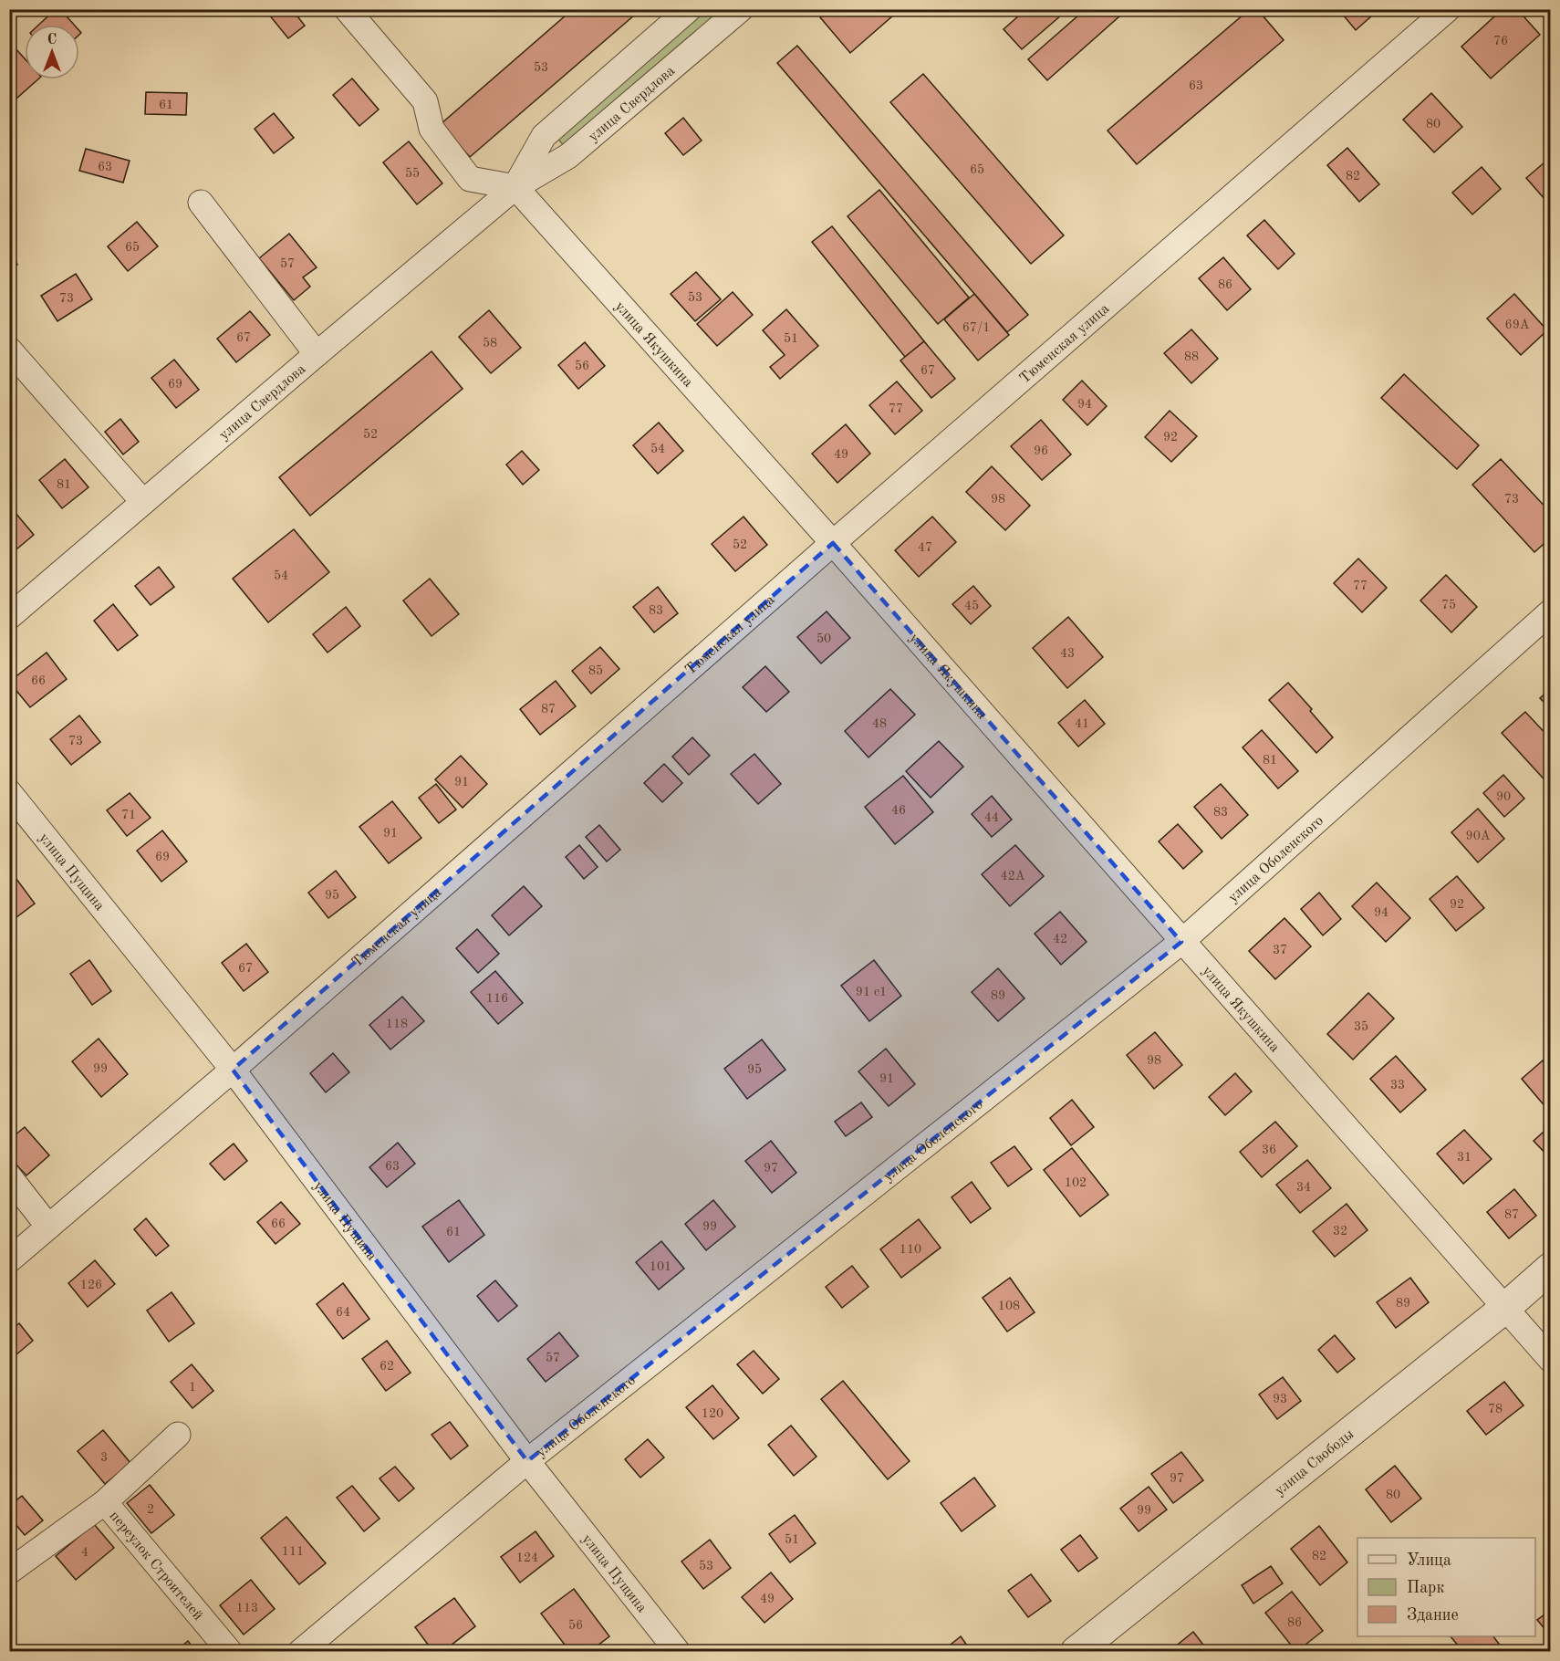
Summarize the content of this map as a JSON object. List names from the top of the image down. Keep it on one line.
{"streets":{"street":["улица Свердлова","Тюменская улица","улица Якушкина","улица Оболенского","улица Пущина","улица Свободы","переулок Строителей"]},"crossings":[["улица Свердлова","улица Якушкина"],["Тюменская улица","улица Якушкина"],["Тюменская улица","улица Пущина"],["улица Якушкина","улица Оболенского"],["улица Якушкина","улица Свободы"],["улица Оболенского","улица Пущина"]],"house_numbers":["76","53","63","61","80","63","65","55","82","65","57","86","53","73","69А","67/1","67","51","58","88","56","67","69","94","77","52","92","54","96","49","81","98","73","52","47","54","77","75","45","83","50","43","85","66","87","48","41","73","81","91","90","46","83","71","44","91","90А","69","42А","95","92","94","42","37","67","91 с1","89","116","118","35","98","99","95","91","33","36","31","63","97","102","34","87","66","99","32","61","110","101","126","89","108","64","57","62","1","93","78","120","3","97","80","2","99","51","111","4","82","124","53","49","113","86","56"],"legend":["Улица","Парк","Здание"],"north":"top"}
